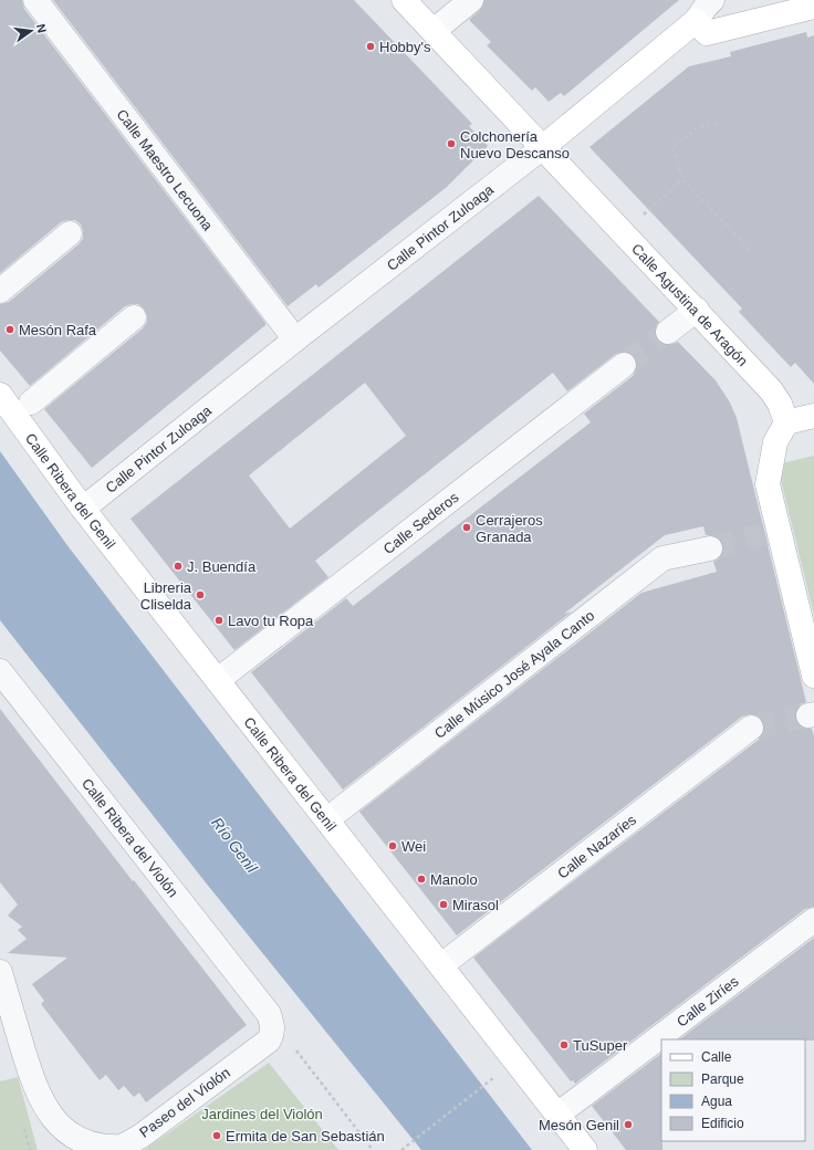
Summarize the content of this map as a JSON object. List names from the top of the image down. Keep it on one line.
{"streets":{"street":["Calle Maestro Lecuona","Calle Pintor Zuloaga","Calle Agustina de Aragón","Calle Ribera del Genil","Calle Sederos","Calle Músico José Ayala Canto","Calle Ribera del Violón","Calle Nazaríes","Calle Ziríes","Paseo del Violón"]},"crossings":[["Calle Maestro Lecuona","Calle Pintor Zuloaga"],["Calle Pintor Zuloaga","Calle Agustina de Aragón"],["Calle Pintor Zuloaga","Calle Ribera del Genil"],["Calle Ribera del Genil","Calle Sederos"],["Calle Ribera del Genil","Calle Músico José Ayala Canto"],["Calle Ribera del Genil","Calle Nazaríes"],["Calle Ribera del Genil","Calle Ziríes"],["Calle Ribera del Violón","Paseo del Violón"]],"water":["Río Genil"],"parks":["Jardines del Violón"],"places":["Hobby's","Colchonería Nuevo Descanso","Mesón Rafa","Cerrajeros Granada","J. Buendía","Libreria Cliselda","Lavo tu Ropa","Wei","Manolo","Mirasol","TuSuper","Mesón Genil","Ermita de San Sebastián"],"legend":["Calle","Parque","Agua","Edificio"],"north":"right"}
